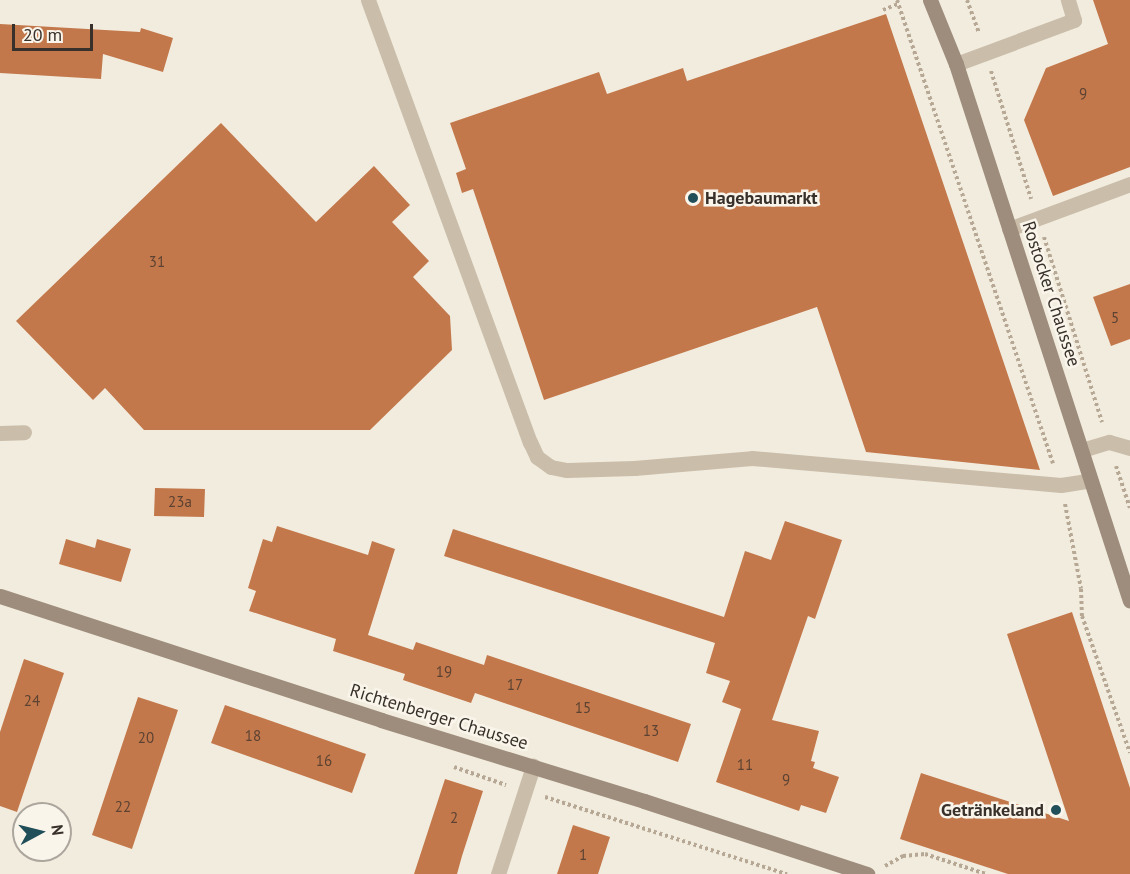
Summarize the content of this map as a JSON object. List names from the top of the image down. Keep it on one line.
{"streets":{"street":["Rostocker Chaussee","Richtenberger Chaussee"]},"places":["Hagebaumarkt","Getränkeland"],"house_numbers":["9","31","5","23a","19","17","24","15","13","18","20","16","11","9","22","2","1"],"scale_bar":"20 m","north":"right"}
